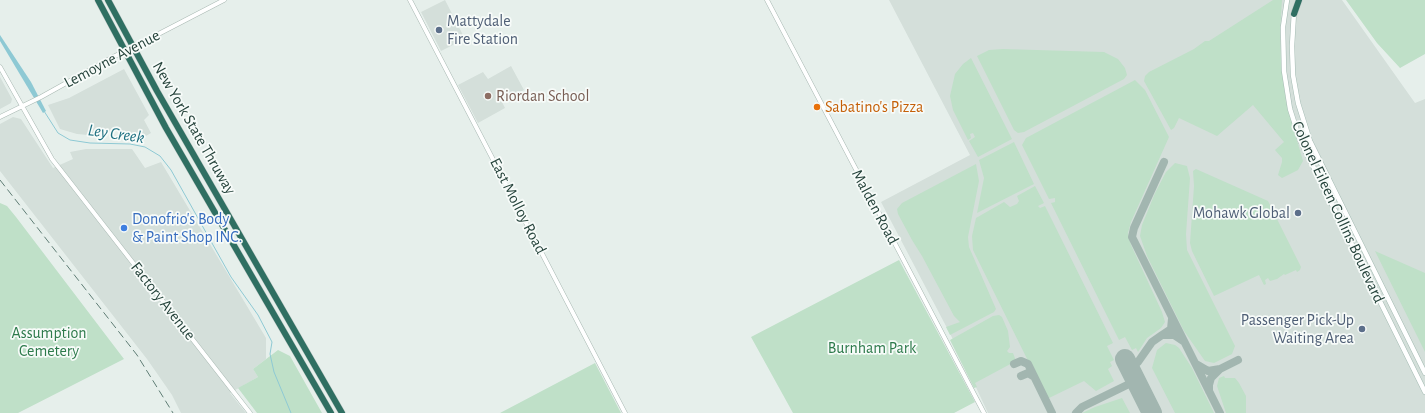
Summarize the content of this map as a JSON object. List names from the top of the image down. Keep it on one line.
{"streets":{"highway":["New York State Thruway"],"main road":["Colonel Eileen Collins Boulevard"],"street":["Lemoyne Avenue","East Molloy Road","Malden Road","Factory Avenue"]},"crossings":[["Lemoyne Avenue","Factory Avenue"]],"water":["Ley Creek"],"parks":["Assumption Cemetery","Burnham Park"],"places":["Mattydale Fire Station","Riordan School","Sabatino's Pizza","Mohawk Global","Donofrio's Body & Paint Shop INC.","Passenger Pick-Up Waiting Area"]}
